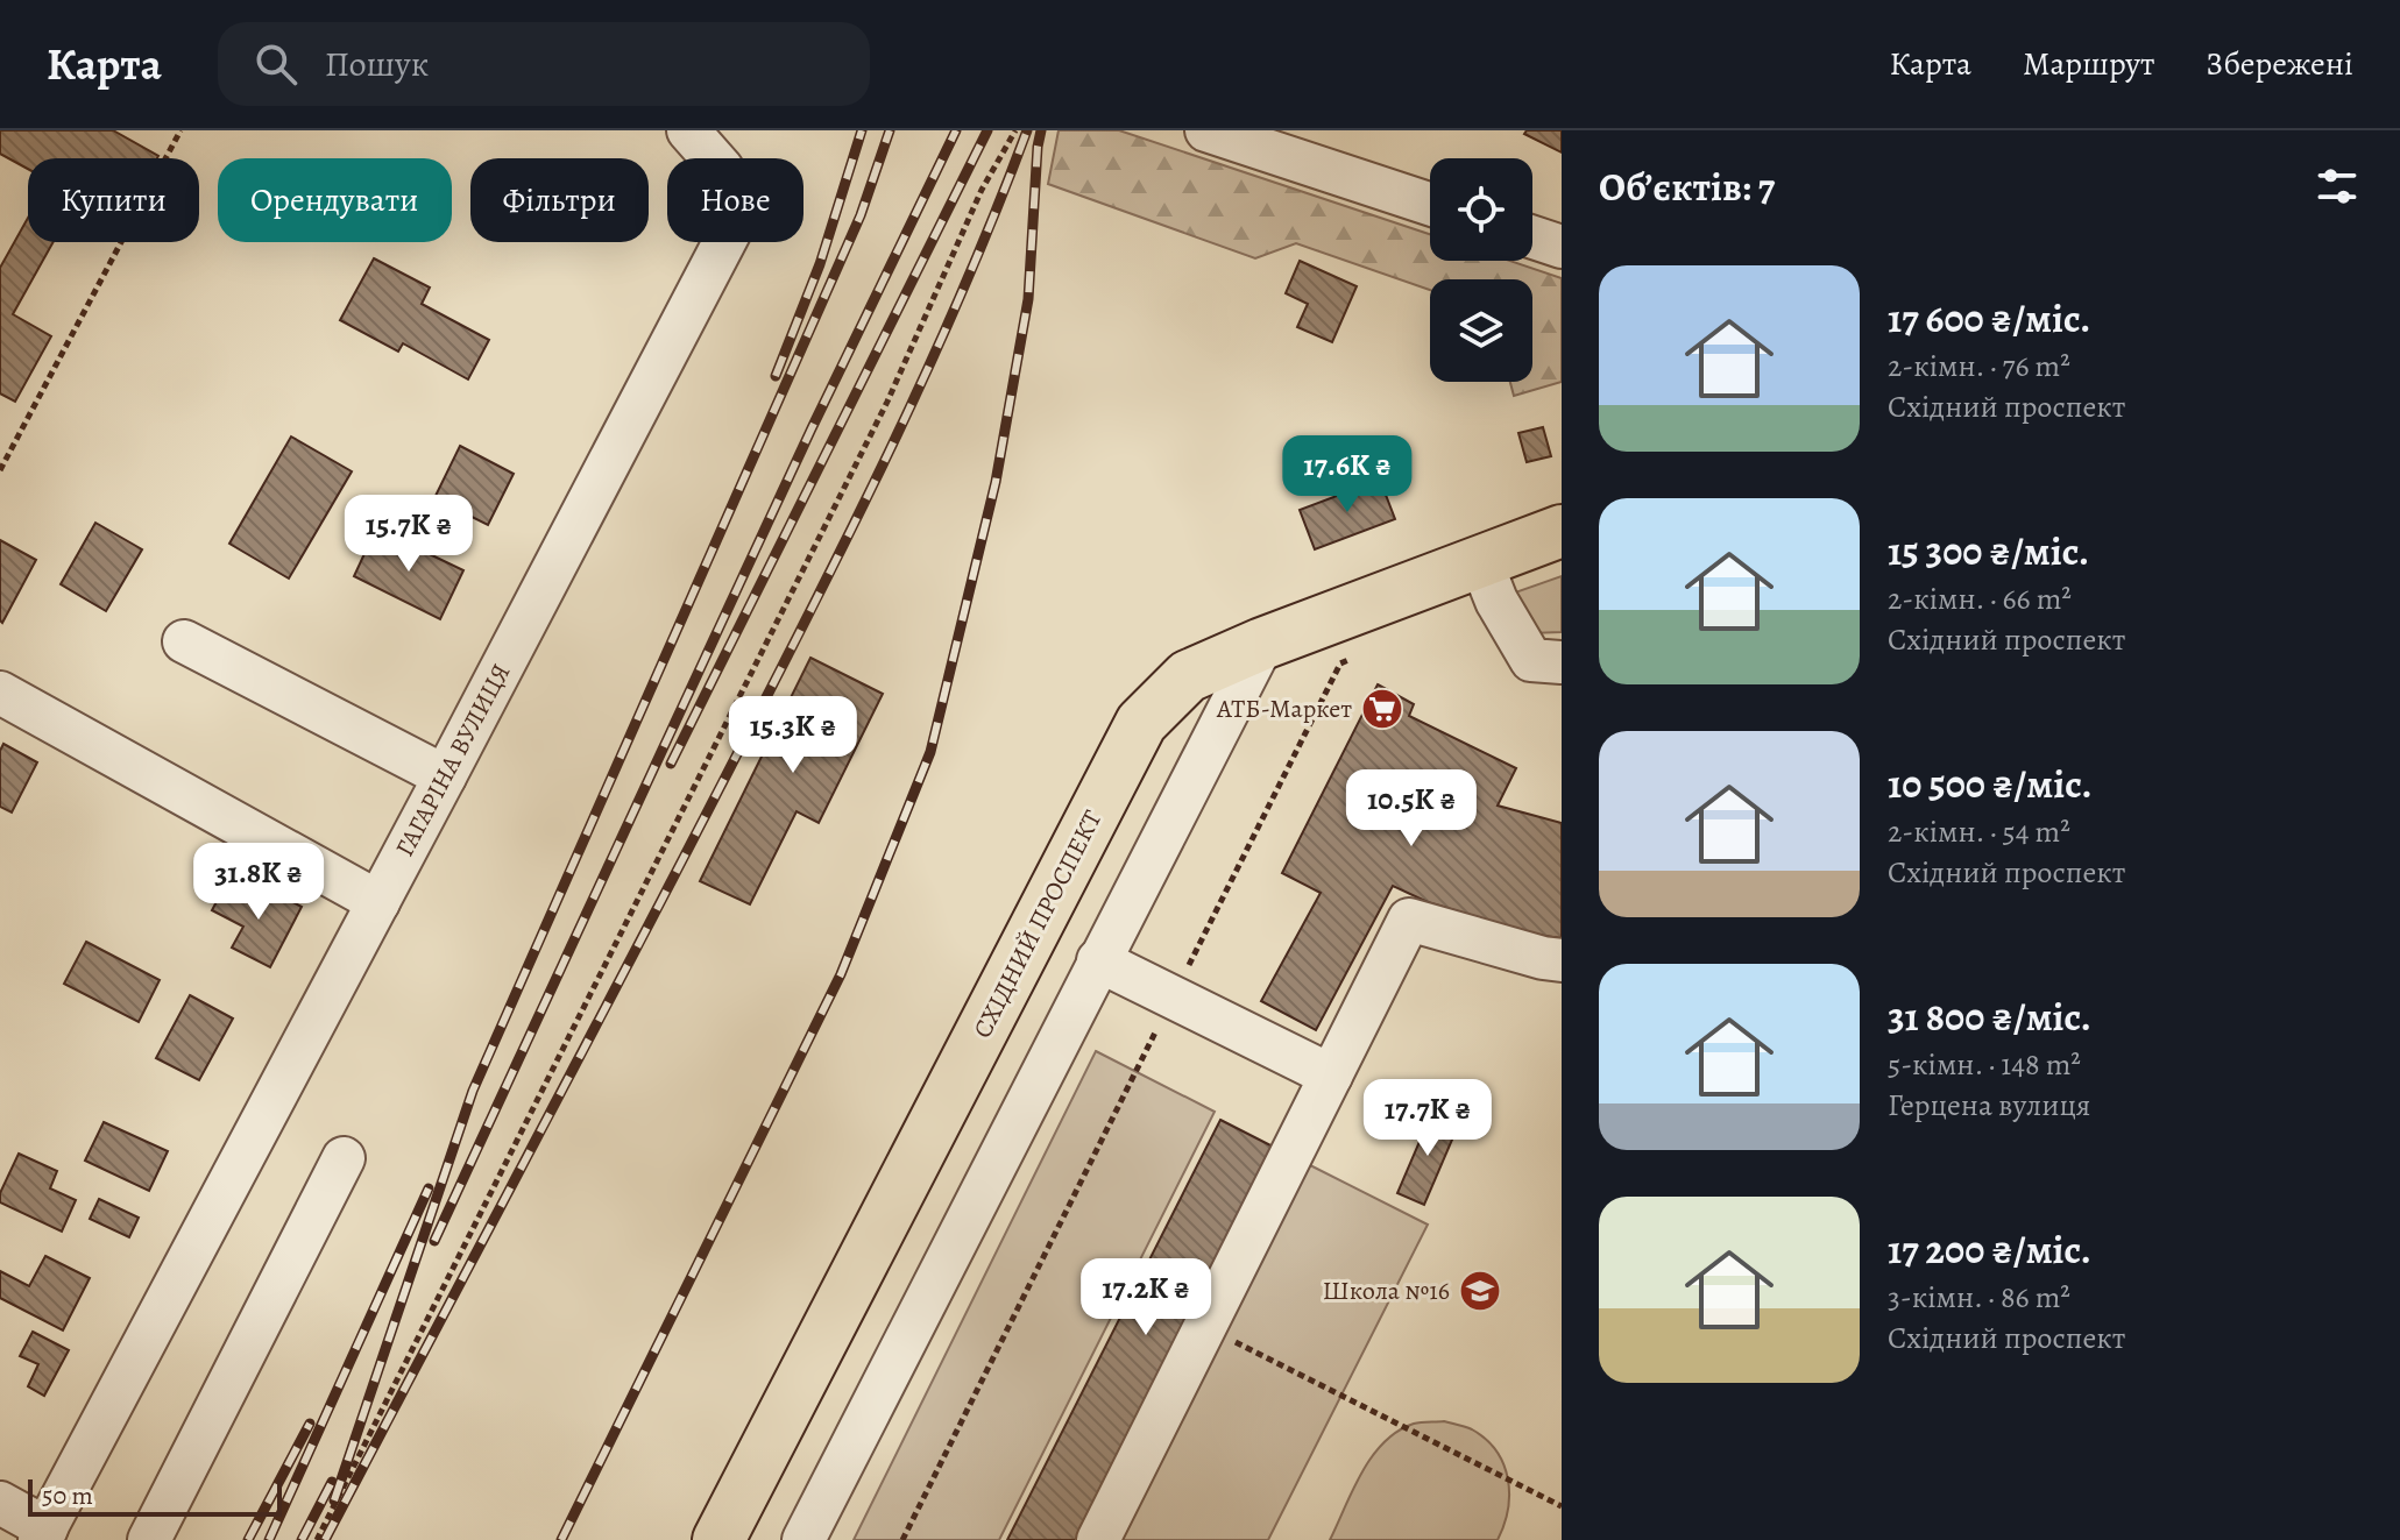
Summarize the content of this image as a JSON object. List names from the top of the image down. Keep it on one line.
{"streets":{"main road":["СХІДНИЙ ПРОСПЕКТ"],"street":["ГАГАРІНА ВУЛИЦЯ"]},"places":{"supermarket":["АТБ-Маркет"],"school or university":["Школа №16"]},"scale_bar":"50 m","page":{"header":"Карта","search":"Пошук","nav":["Карта","Маршрут","Збережені"],"heading":"Об’єктів: 7","chip":["Купити","Орендувати","Фільтри","Нове"],"list":[{"name":"17 600 ₴/міс.","note":"2-кімн. · 76 m² · Східний проспект"},{"name":"15 300 ₴/міс.","note":"2-кімн. · 66 m² · Східний проспект"},{"name":"10 500 ₴/міс.","note":"2-кімн. · 54 m² · Східний проспект"},{"name":"31 800 ₴/міс.","note":"5-кімн. · 148 m² · Герцена вулиця"},{"name":"17 200 ₴/міс.","note":"3-кімн. · 86 m² · Східний проспект"}],"price":["17.6K ₴","15.7K ₴","15.3K ₴","10.5K ₴","31.8K ₴","17.7K ₴","17.2K ₴"],"scale":"50 m"}}
